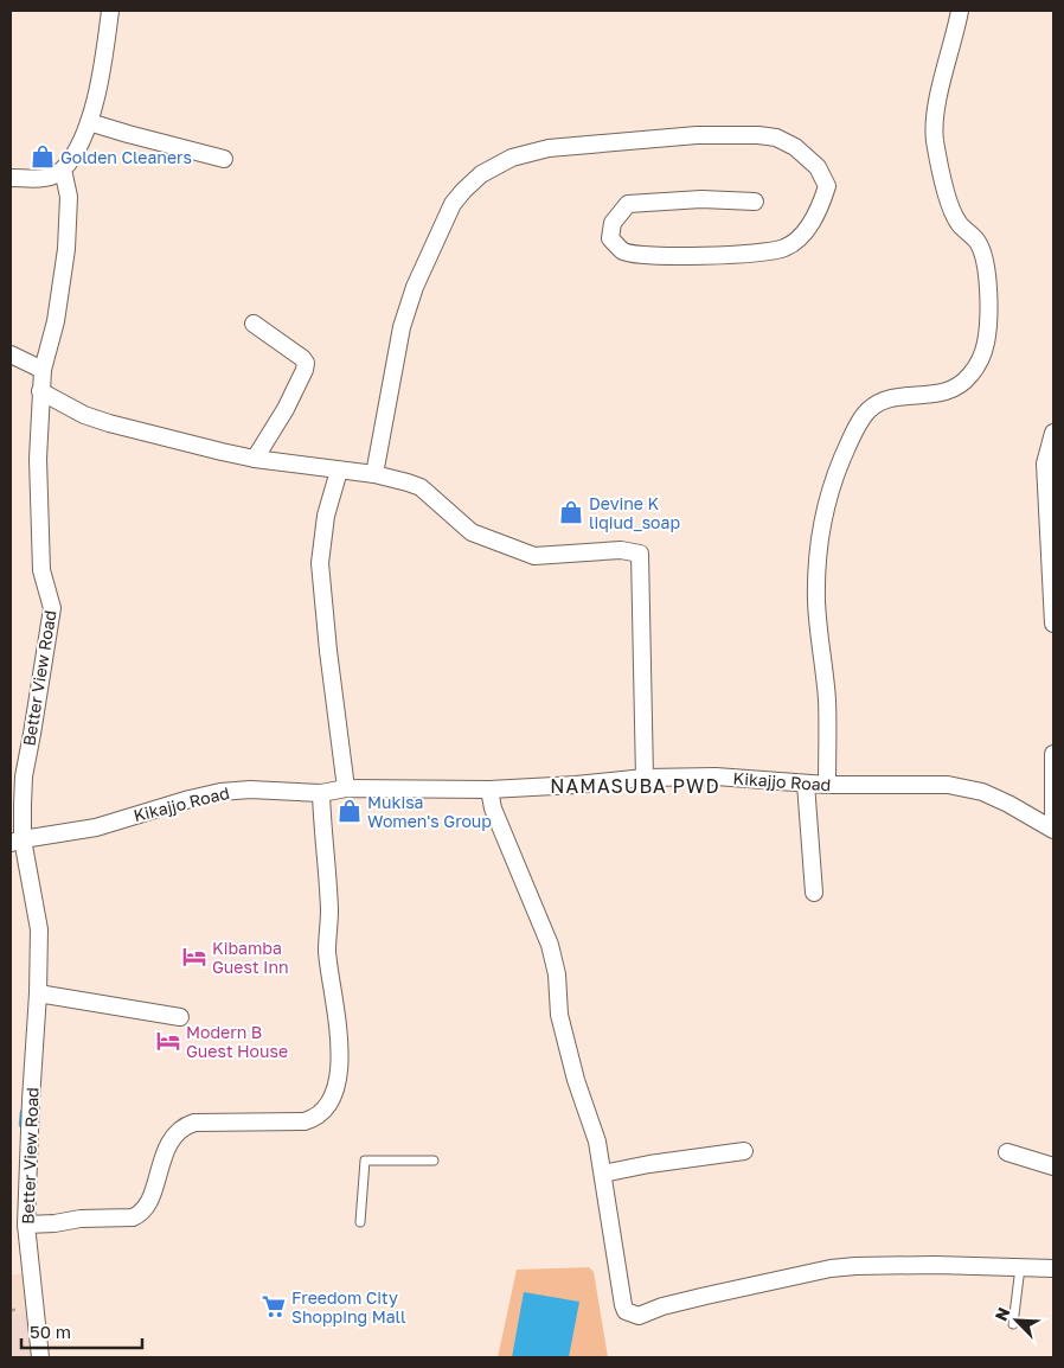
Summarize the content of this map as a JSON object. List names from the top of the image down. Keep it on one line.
{"streets":{"street":["Better View Road","Kikajjo Road"]},"crossings":[["Better View Road","Kikajjo Road"]],"districts":["NAMASUBA PWD"],"places":{"shop":["Golden Cleaners","Devine K liqiud_soap","Mukisa Women's Group"],"hotel":["Kibamba Guest Inn","Modern B Guest House"],"supermarket":["Freedom City Shopping Mall"]},"scale_bar":"50 m","north":"top left"}
